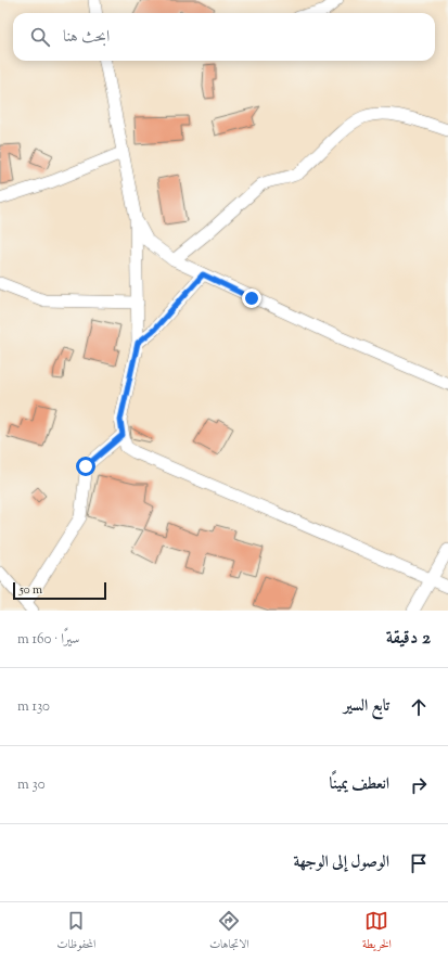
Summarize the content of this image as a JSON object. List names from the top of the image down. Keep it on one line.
{"scale_bar":"50 m","page":{"search":"ابحث هنا","scale":"50 m","heading":["2 دقيقة","سيرًا · 160 m"],"list":[["تابع السير","130 m"],["انعطف يمينًا","30 m"],"الوصول إلى الوجهة"],"nav":["الخريطة","الاتجاهات","المحفوظات"]}}
